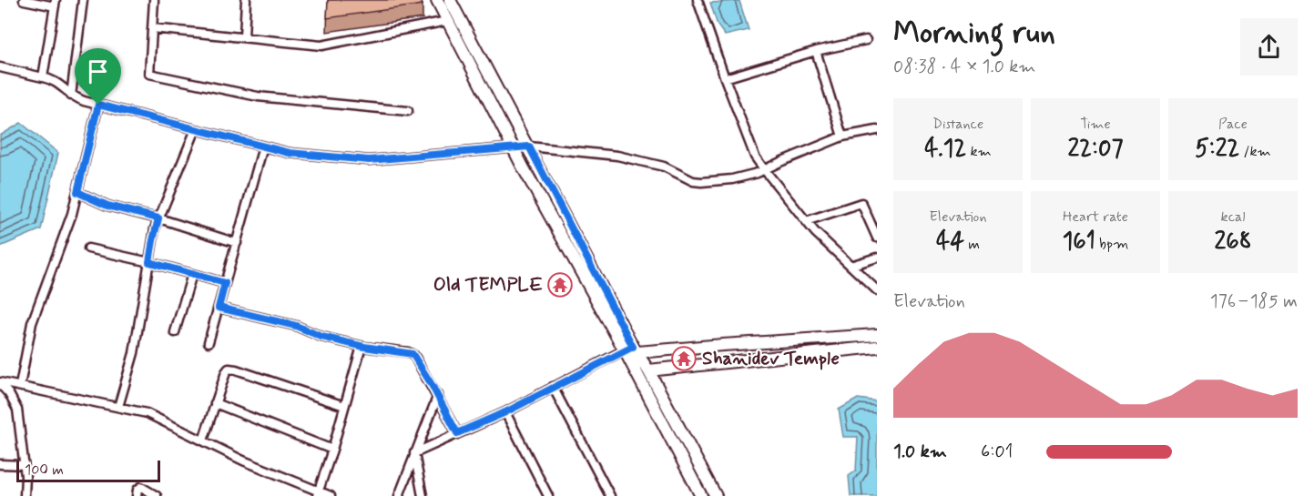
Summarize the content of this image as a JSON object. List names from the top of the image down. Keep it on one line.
{"places":{"temple":["Old TEMPLE","Shanidev Temple"]},"scale_bar":"100 m","page":{"heading":["Morning run","08:38 · 4 × 1.0 km"],"stats":[["Distance","4.12 km"],["Time","22:07"],["Pace","5:22 /km"],["Elevation","44 m"],["Heart rate","161 bpm"],["kcal","268"]],"chart":["Elevation","176–185 m"],"list":[{"name":"1.0 km","note":"6:01"}],"scale":"100 m"}}
